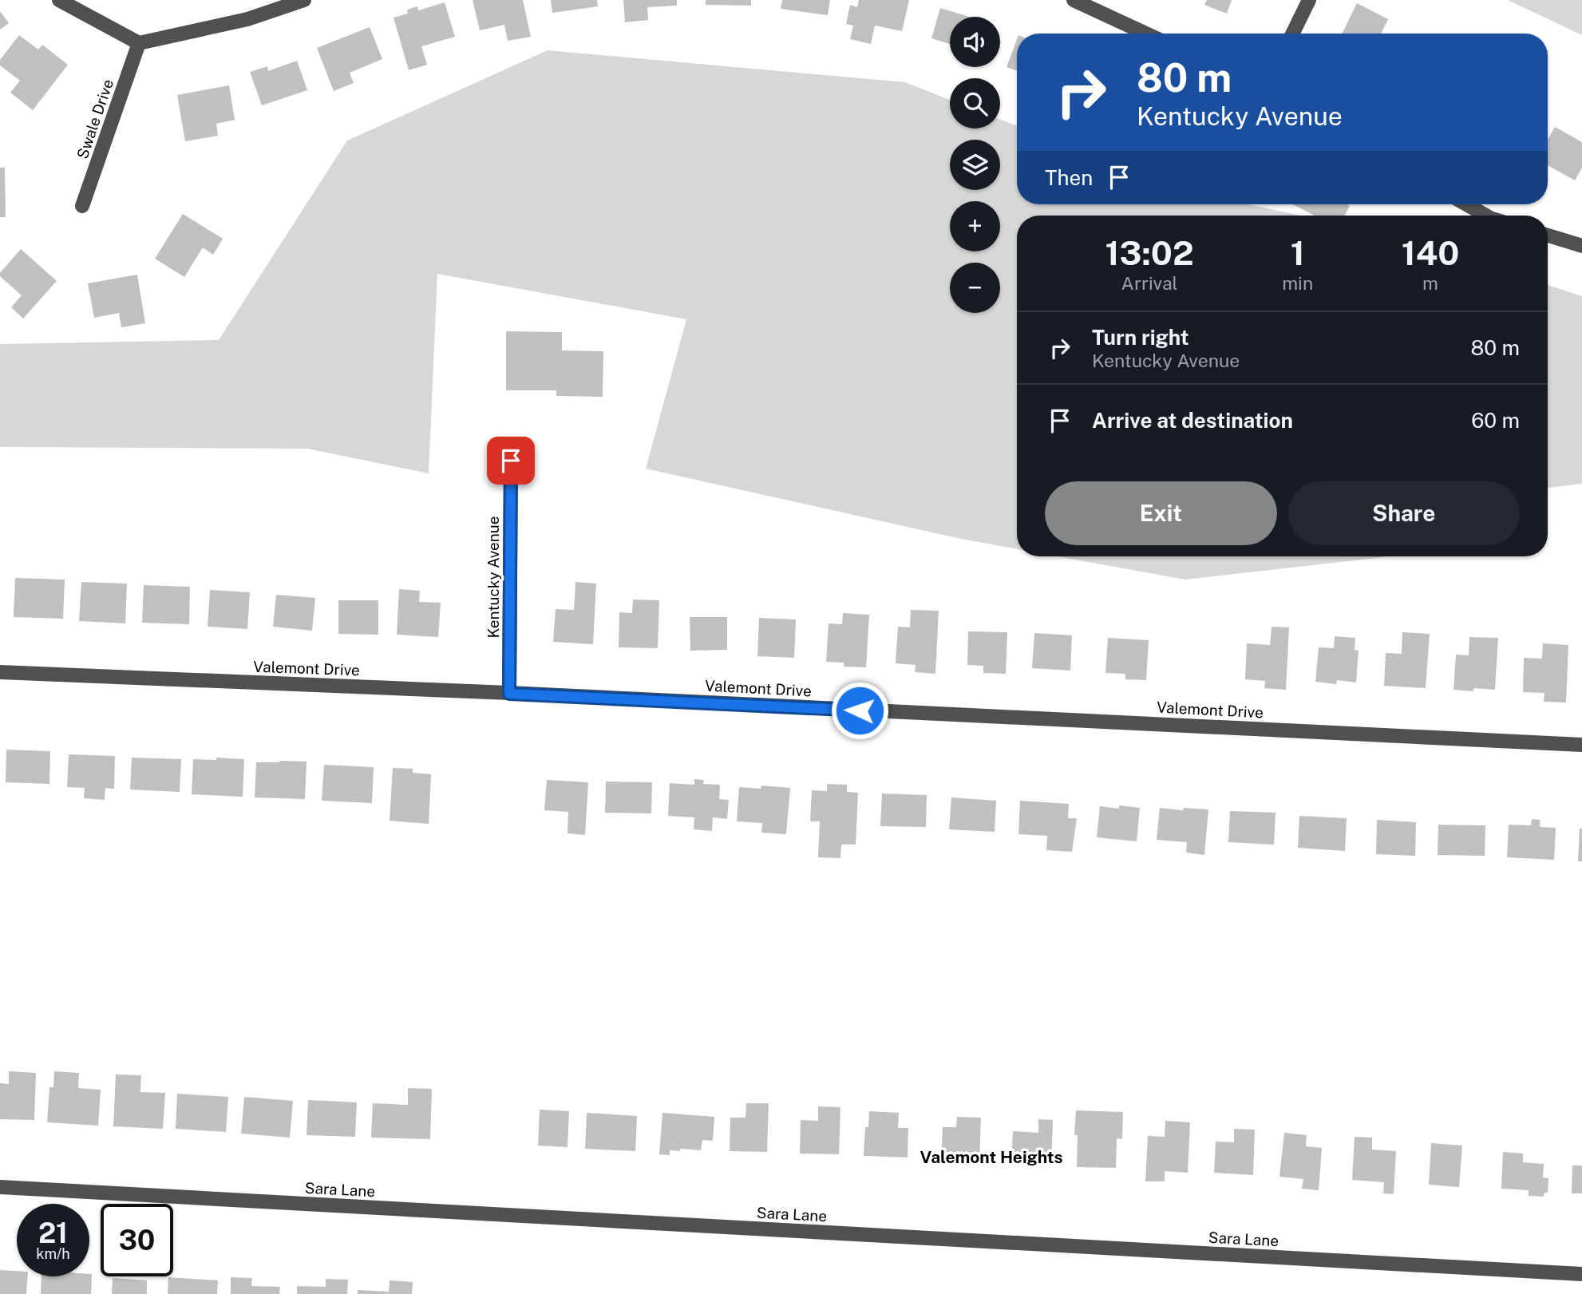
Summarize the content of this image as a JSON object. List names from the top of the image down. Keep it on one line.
{"streets":{"street":["Swale Drive","Kentucky Avenue","Valemont Drive","Sara Lane"]},"crossings":[["Kentucky Avenue","Valemont Drive"]],"districts":["Valemont Heights"],"page":{"map_buttons":["+","−"],"turn":["80 m","Kentucky Avenue"],"then":"Then","eta":["13:02","Arrival","1","min","140","m"],"list":[{"name":"Turn right","note":"Kentucky Avenue","value":"80 m"},{"name":"Arrive at destination","value":"60 m"}],"buttons":["Exit","Share"],"speed":"21 km/h","limit":"30"}}
